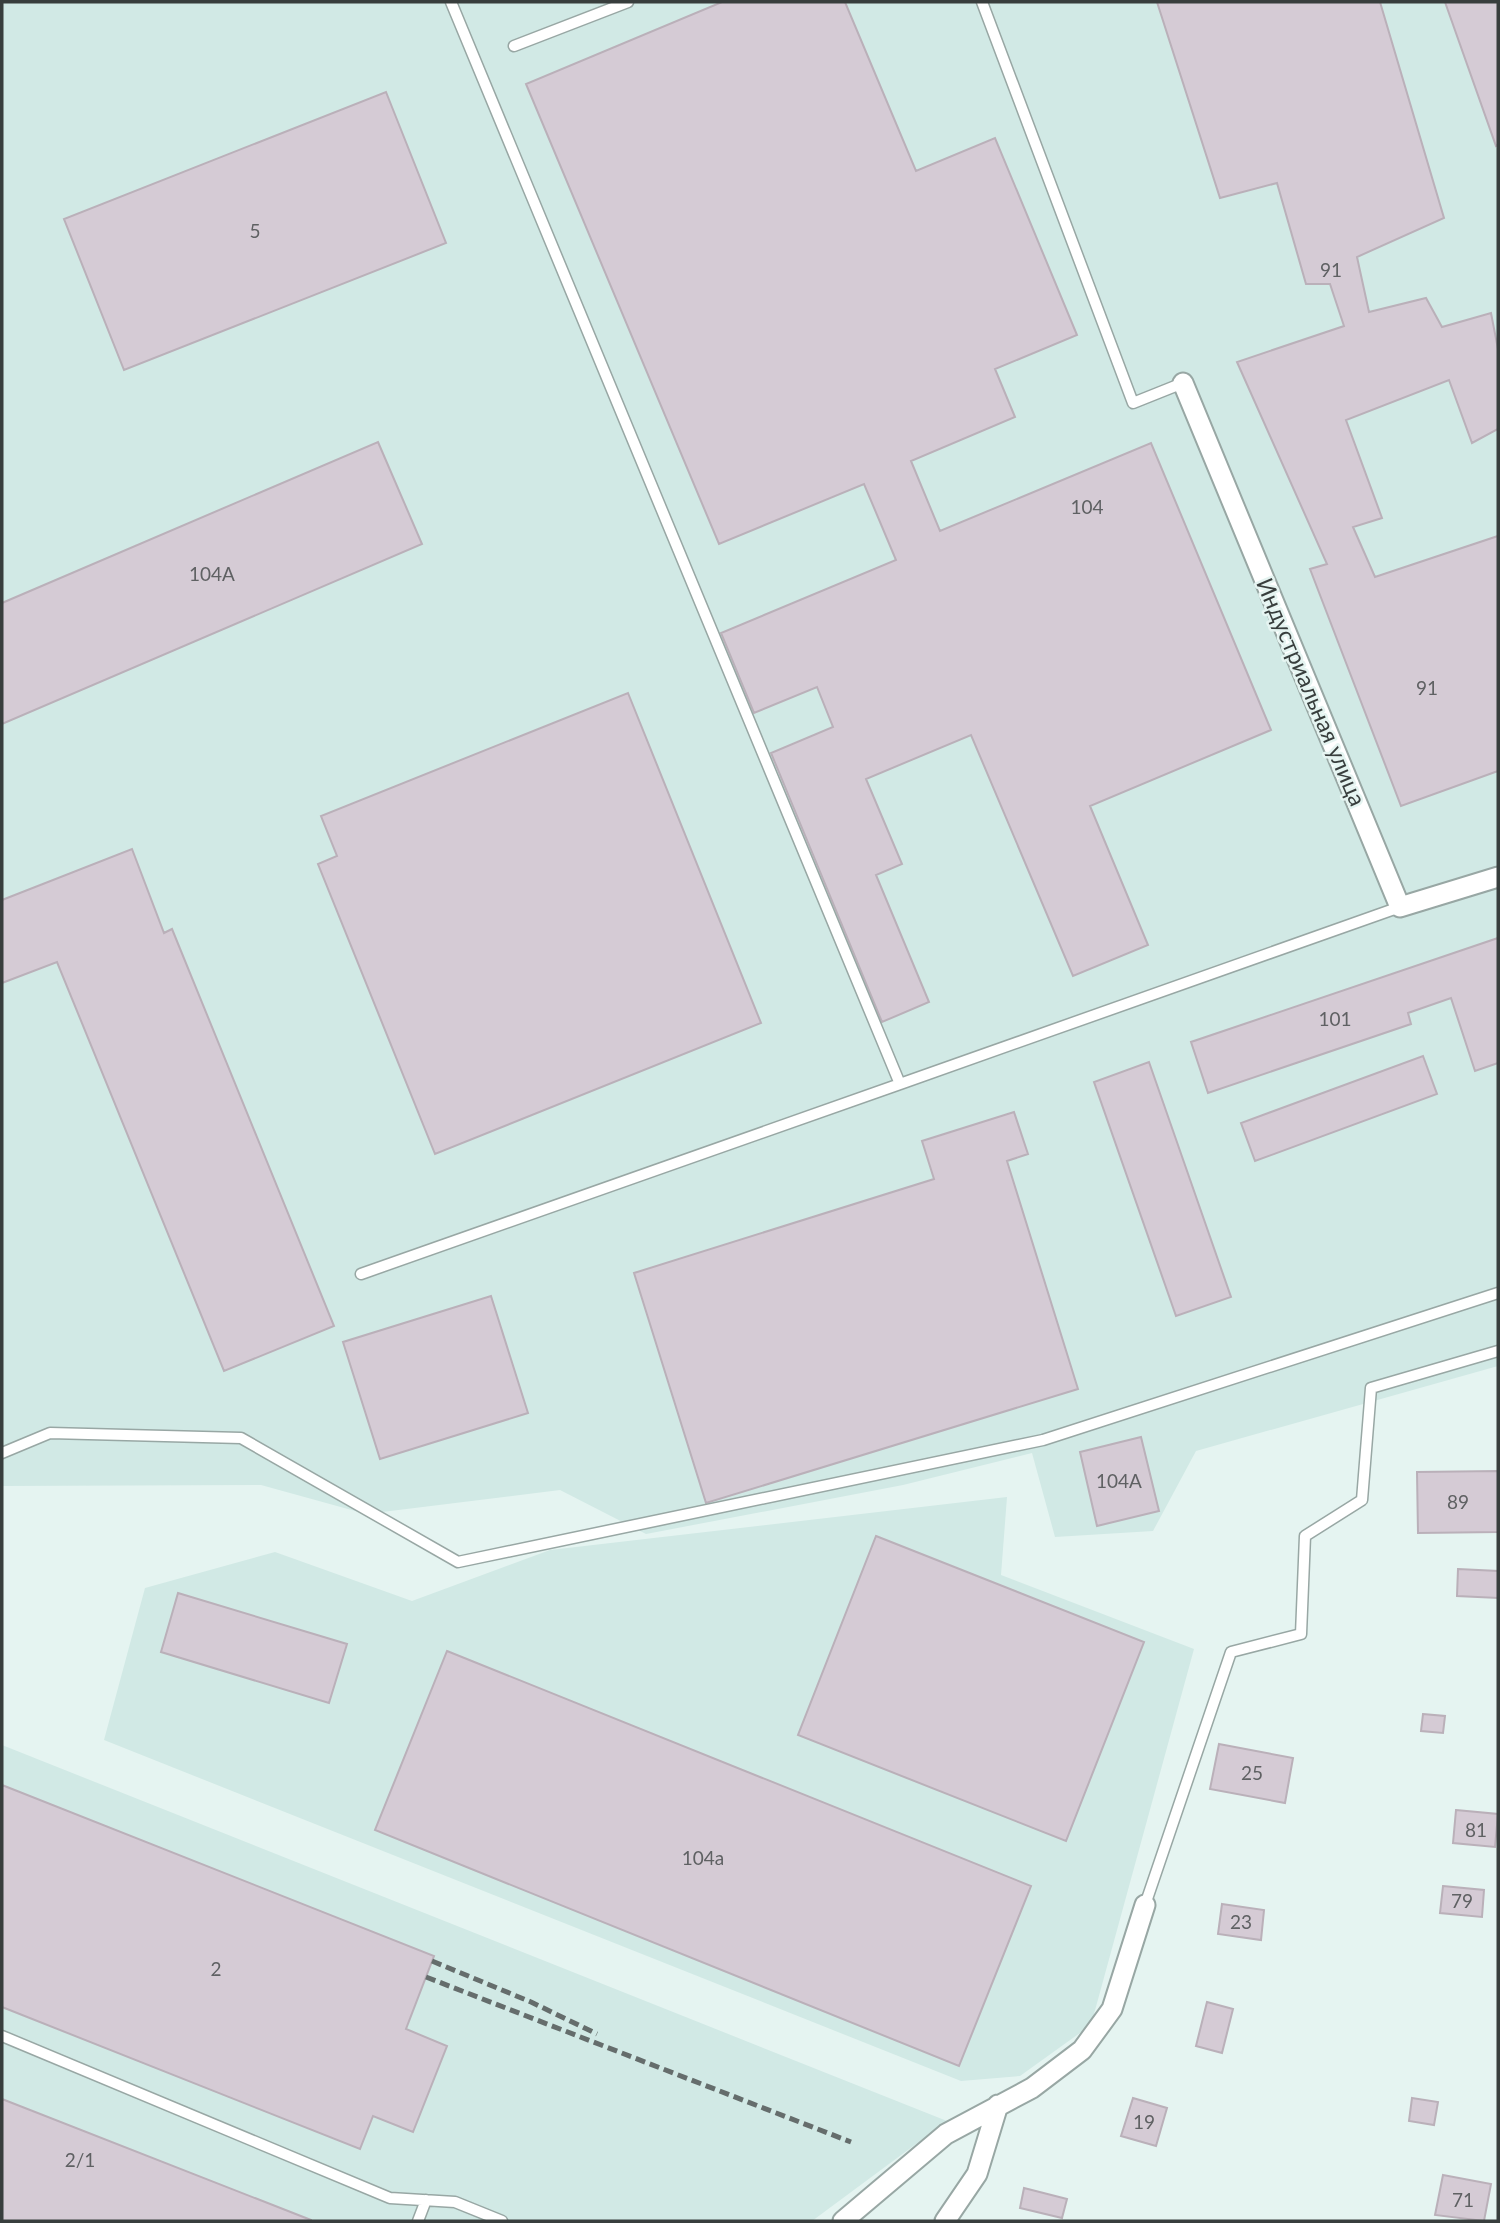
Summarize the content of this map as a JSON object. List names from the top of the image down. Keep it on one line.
{"streets":{"street":["Индустриальная улица"]},"house_numbers":["5","91","104","104А","91","101","104А","89","25","81","104а","79","23","2","19","2/1","71"]}
